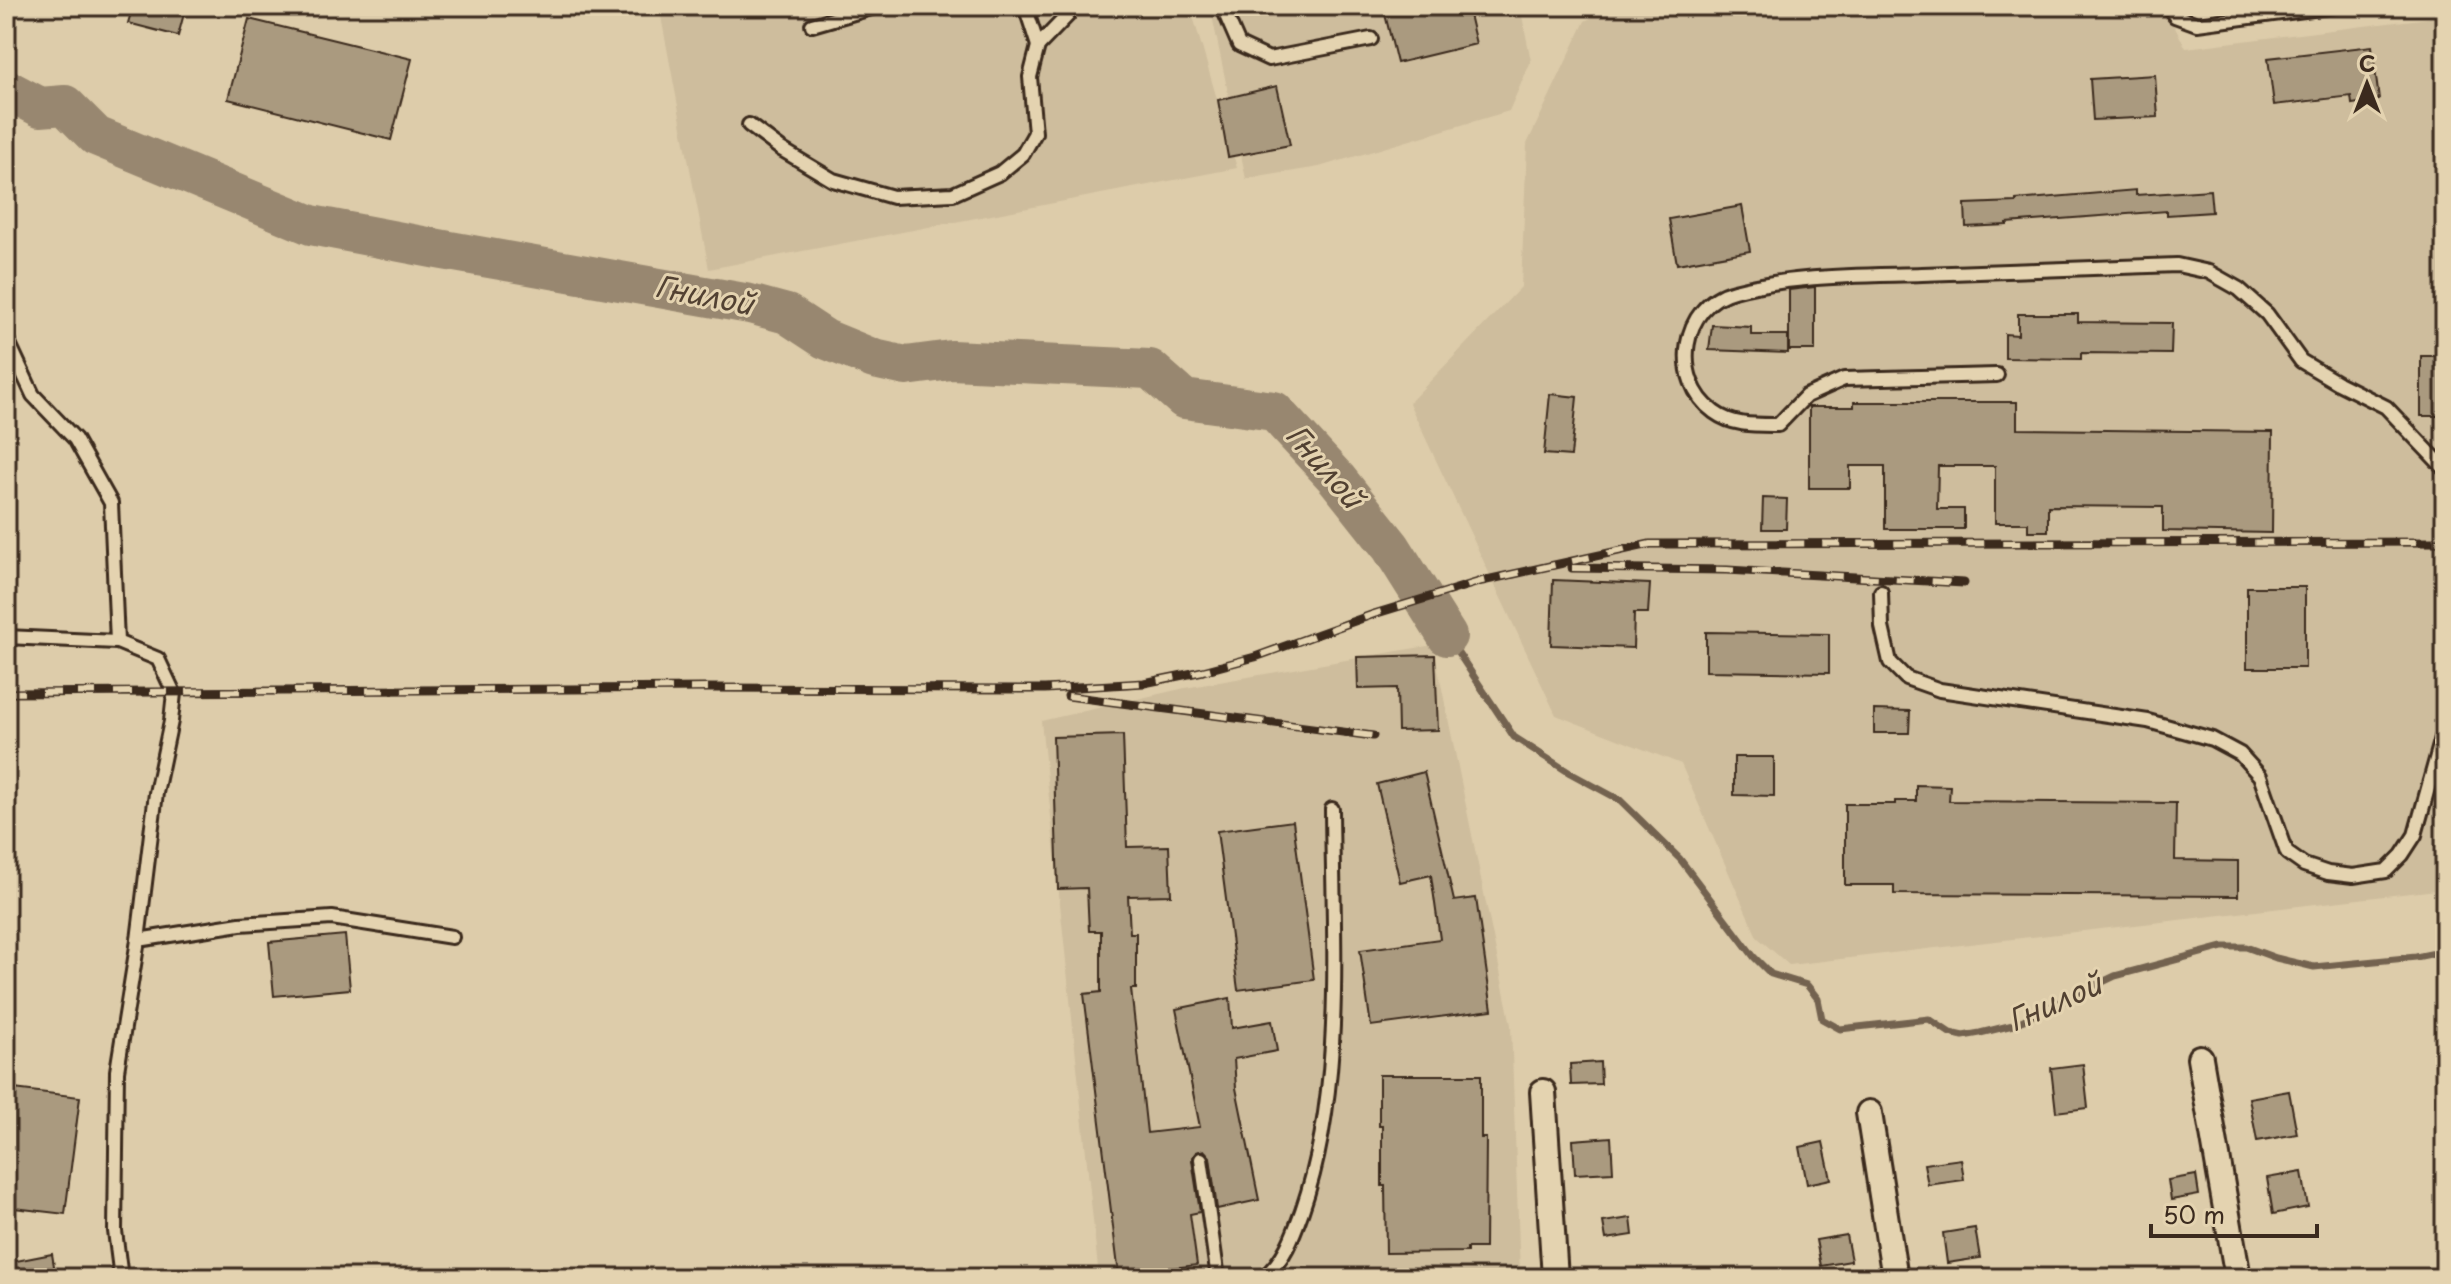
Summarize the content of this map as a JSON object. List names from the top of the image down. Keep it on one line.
{"water":["Гнилой"],"scale_bar":"50 m","north":"top"}
